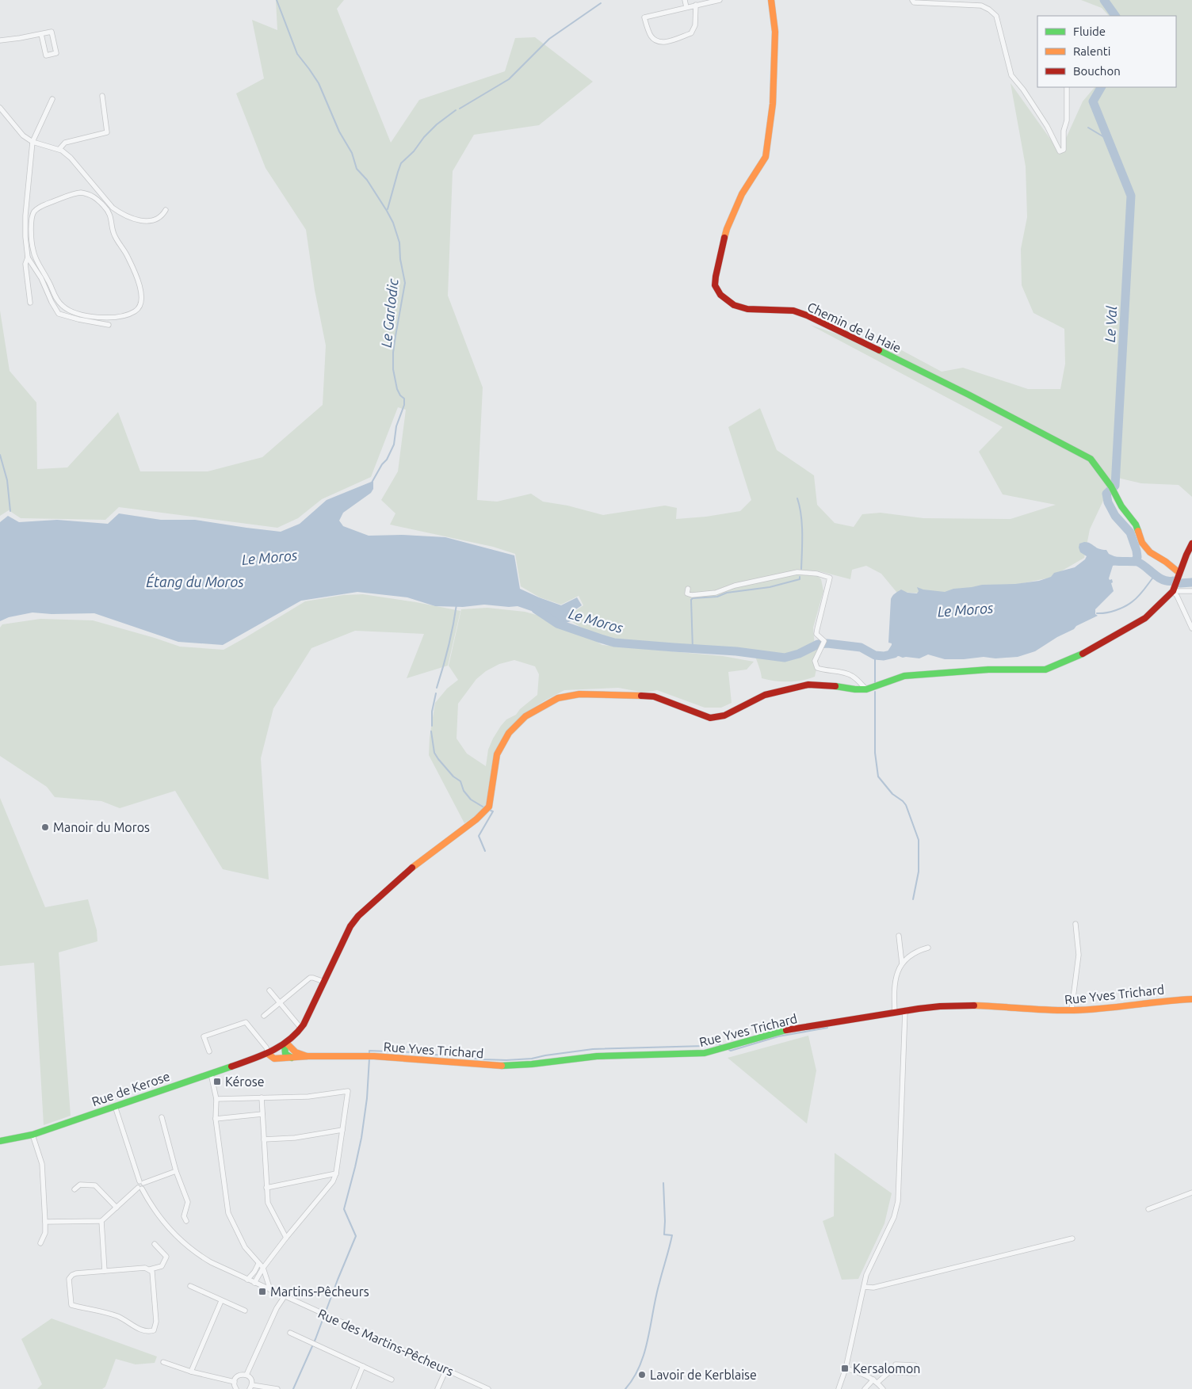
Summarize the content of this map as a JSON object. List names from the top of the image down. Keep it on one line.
{"streets":{"street":["Chemin de la Haie","Rue Yves Trichard","Rue de Kerose","Rue des Martins-Pêcheurs"]},"crossings":[["Rue de Kerose","Rue des Martins-Pêcheurs"]],"water":["Le Garlodic","Le Val","Le Moros","Étang du Moros"],"places":{"other":["Manoir du Moros","Lavoir de Kerblaise"],"transit":["Kérose","Martins-Pêcheurs","Kersalomon"]},"legend":["Fluide","Ralenti","Bouchon"]}
